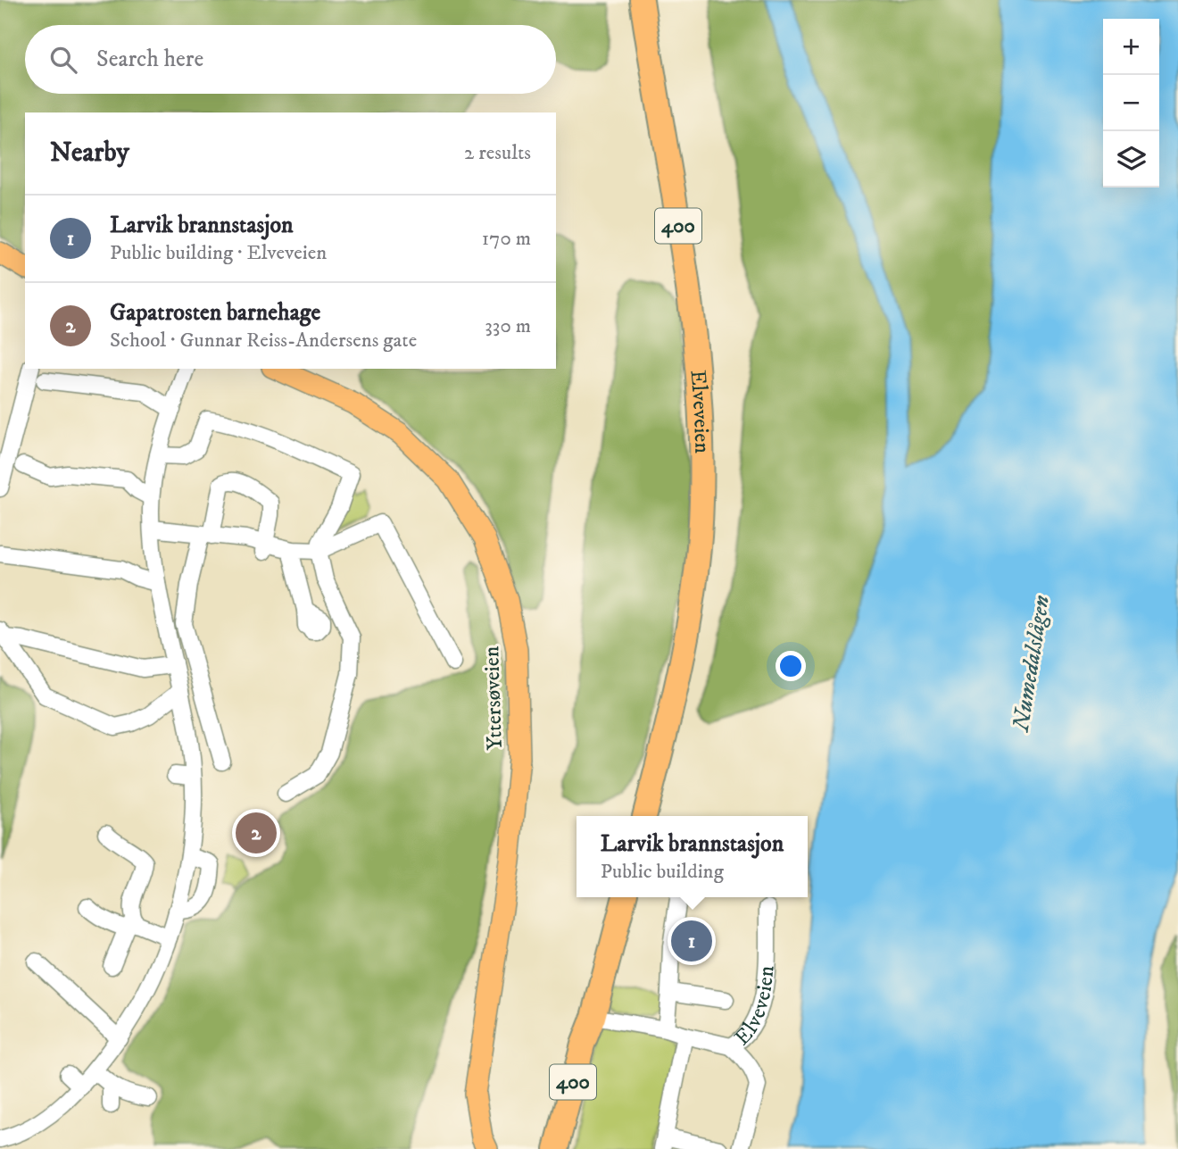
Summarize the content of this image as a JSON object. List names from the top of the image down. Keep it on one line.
{"streets":{"highway":["400","Elveveien"],"main road":["Yttersøveien"]},"crossings":[["400","Elveveien"]],"water":["Numedalslågen"],"page":{"map_buttons":["+","−"],"search":"Search here","heading":["Nearby","2 results"],"list":[{"mark":"1","name":"Larvik brannstasjon","note":"Public building · Elveveien","value":"170 m"},{"mark":"2","name":"Gapatrosten barnehage","note":"School · Gunnar Reiss-Andersens gate","value":"330 m"}],"pins":["2","1"],"popup":["Larvik brannstasjon","Public building"]}}
